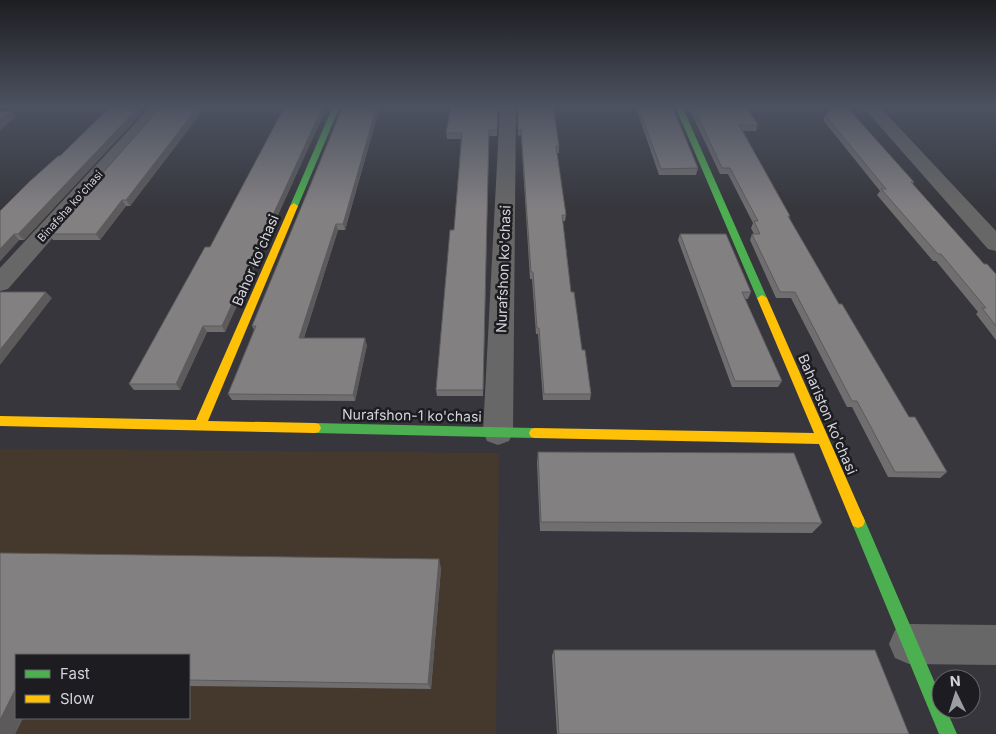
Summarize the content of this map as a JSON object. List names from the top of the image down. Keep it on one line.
{"streets":{"street":["Binafsha ko'chasi","Bahor ko'chasi","Nurafshon ko'chasi","Bahariston ko'chasi","Nurafshon-1 ko'chasi"]},"crossings":[["Bahor ko'chasi","Nurafshon-1 ko'chasi"],["Nurafshon ko'chasi","Nurafshon-1 ko'chasi"],["Bahariston ko'chasi","Nurafshon-1 ko'chasi"]],"legend":["Fast","Slow"],"north":"top"}
